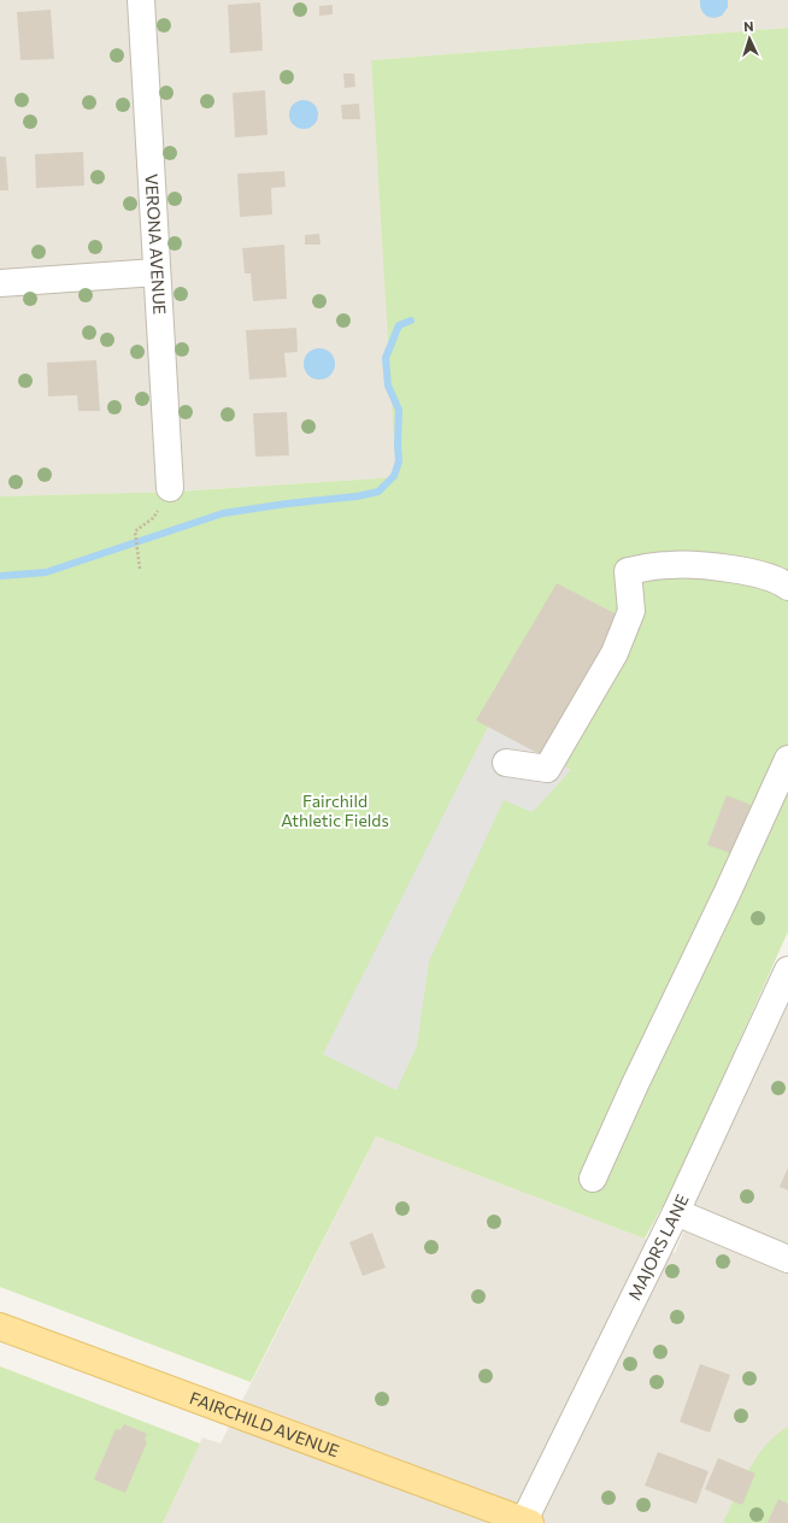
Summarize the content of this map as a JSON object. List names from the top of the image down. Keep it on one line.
{"streets":{"main road":["FAIRCHILD AVENUE"],"street":["VERONA AVENUE","MAJORS LANE"]},"crossings":[["MAJORS LANE","FAIRCHILD AVENUE"]],"parks":["Fairchild Athletic Fields"],"north":"top"}
